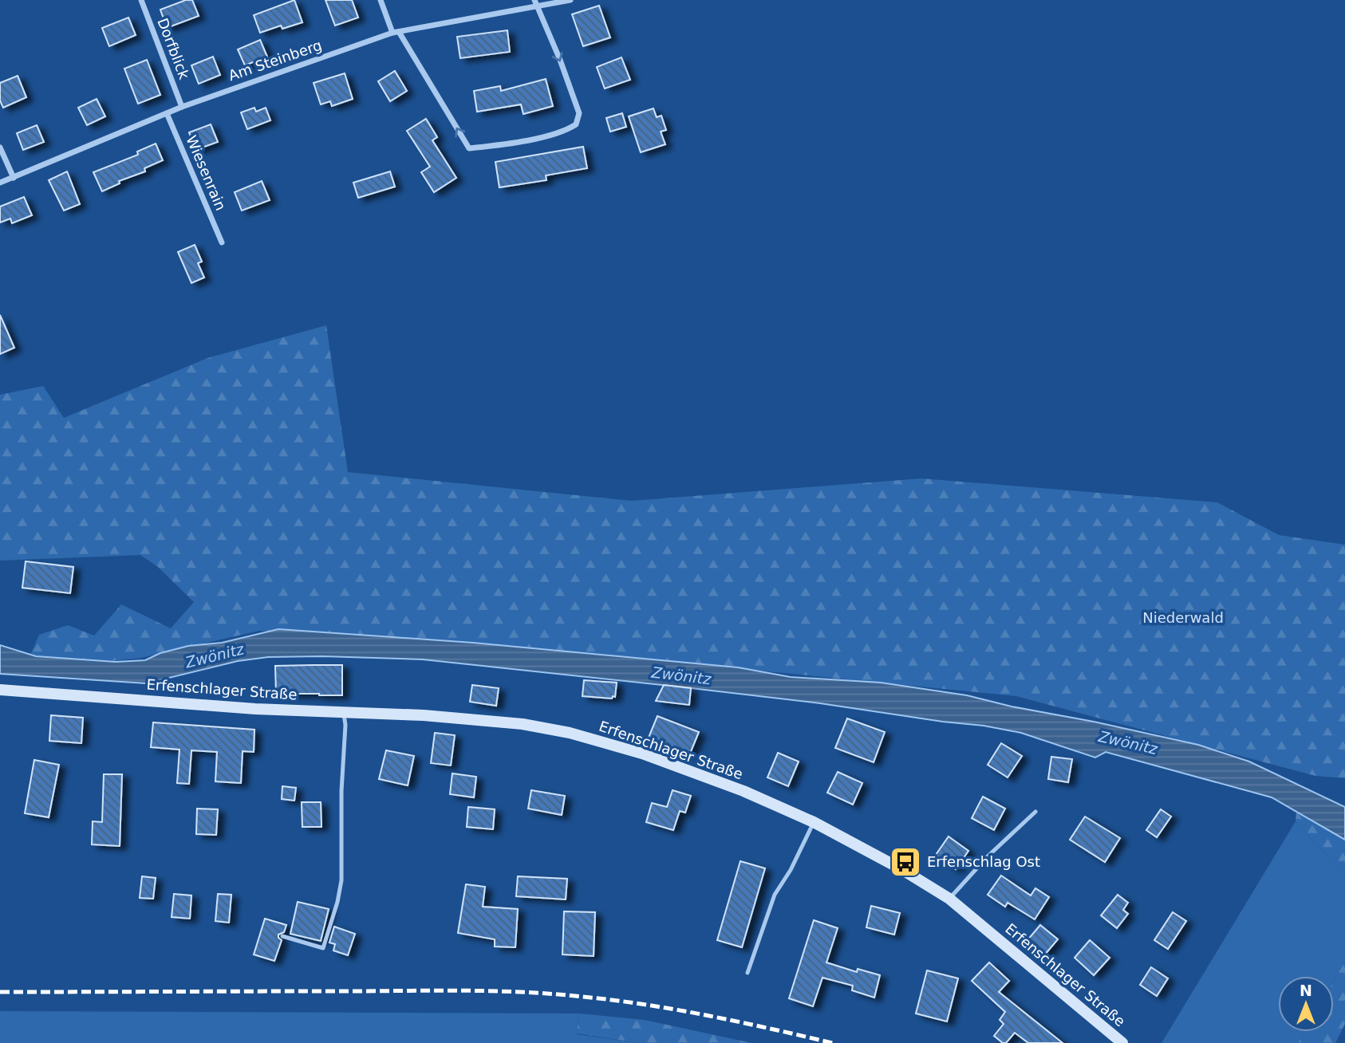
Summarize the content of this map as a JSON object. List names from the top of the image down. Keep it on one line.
{"streets":{"main road":["Erfenschlager Straße"],"street":["Dorfblick","Am Steinberg","Wiesenrain"]},"crossings":[["Dorfblick","Am Steinberg"],["Am Steinberg","Wiesenrain"]],"water":["Zwönitz"],"parks":["Niederwald"],"places":{"bus stop":["Erfenschlag Ost"]},"north":"top"}
